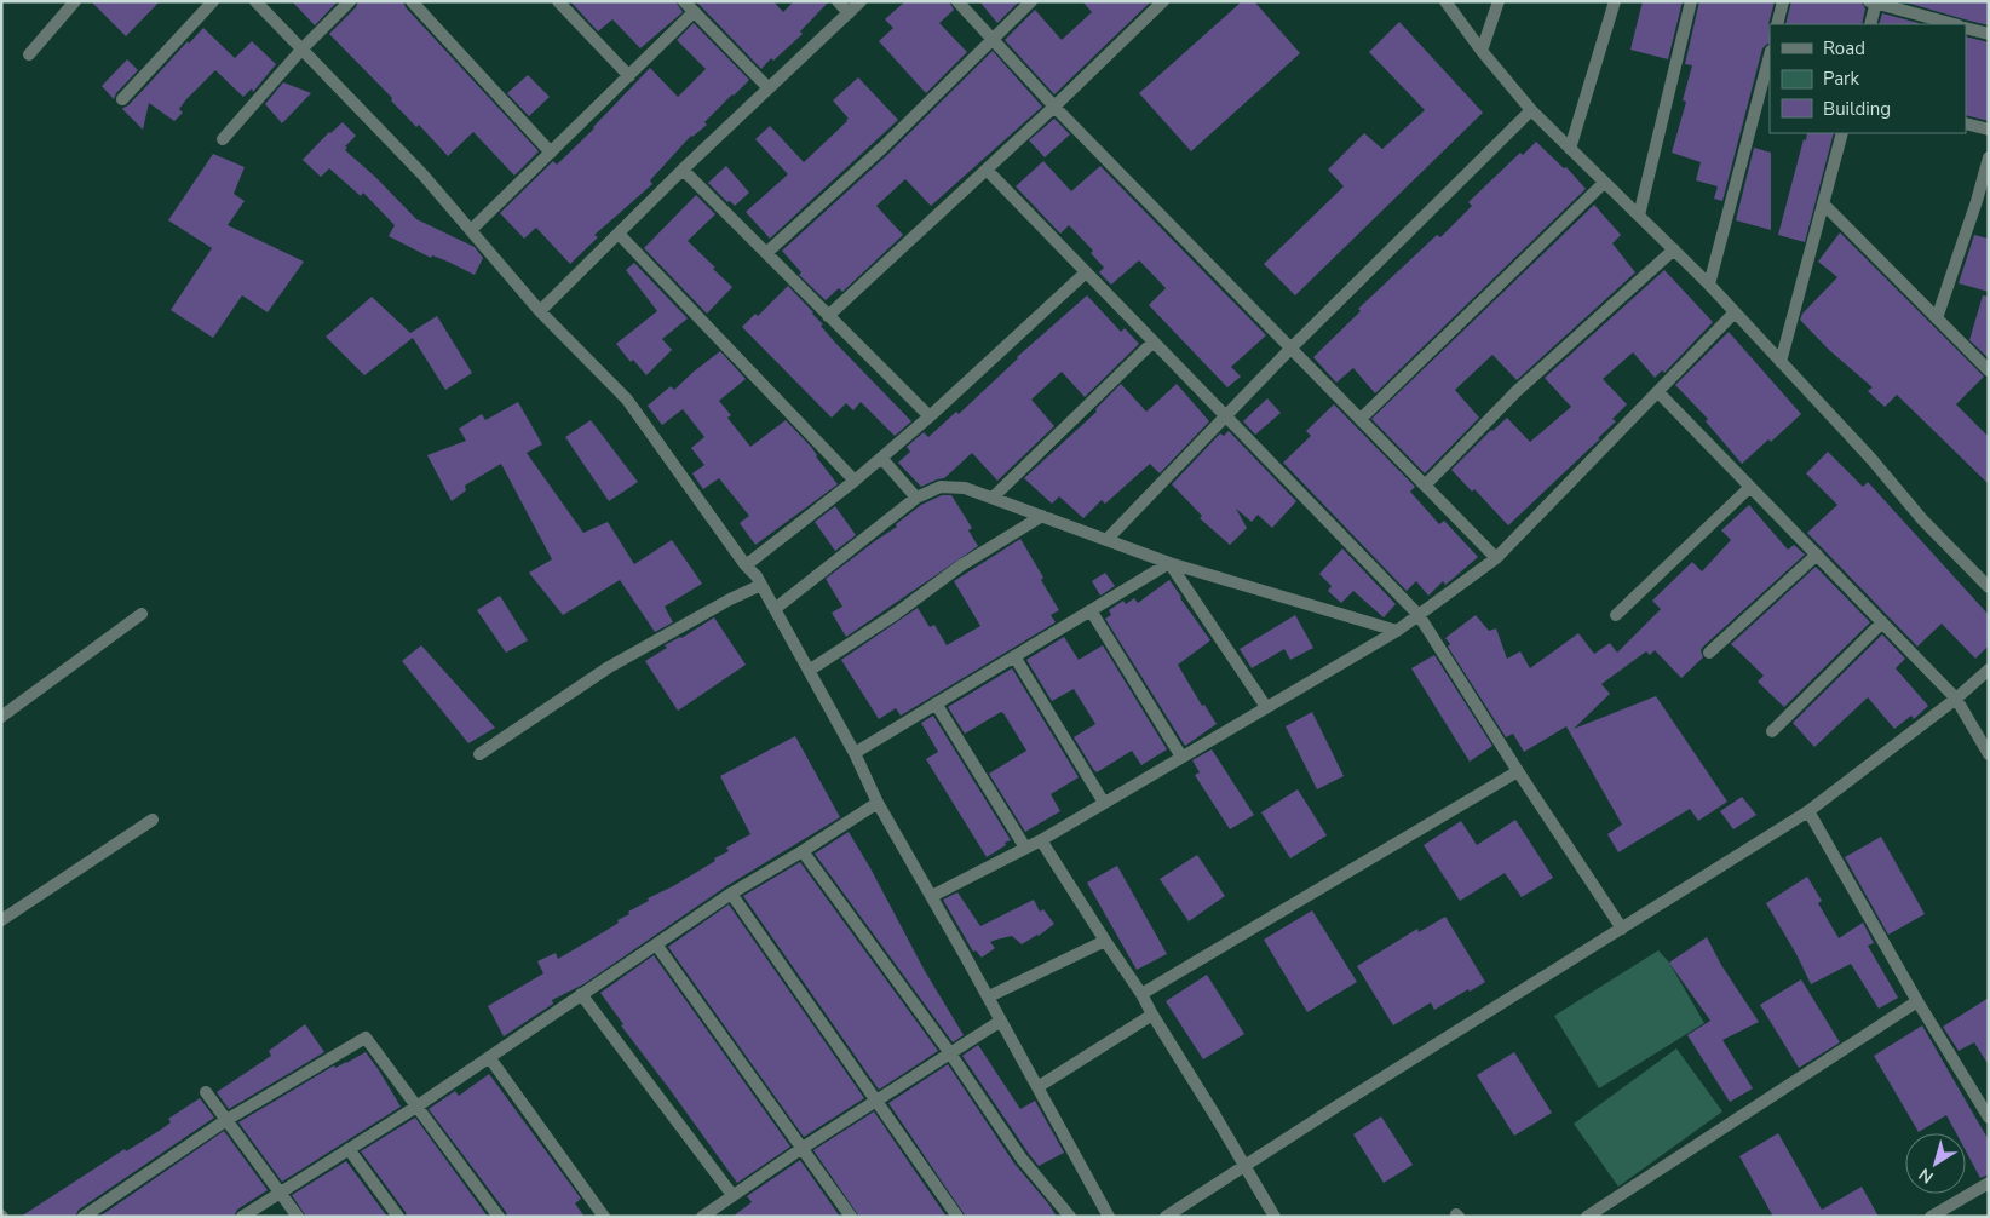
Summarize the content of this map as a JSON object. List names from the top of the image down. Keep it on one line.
{"legend":["Road","Park","Building"],"north":"bottom left"}
